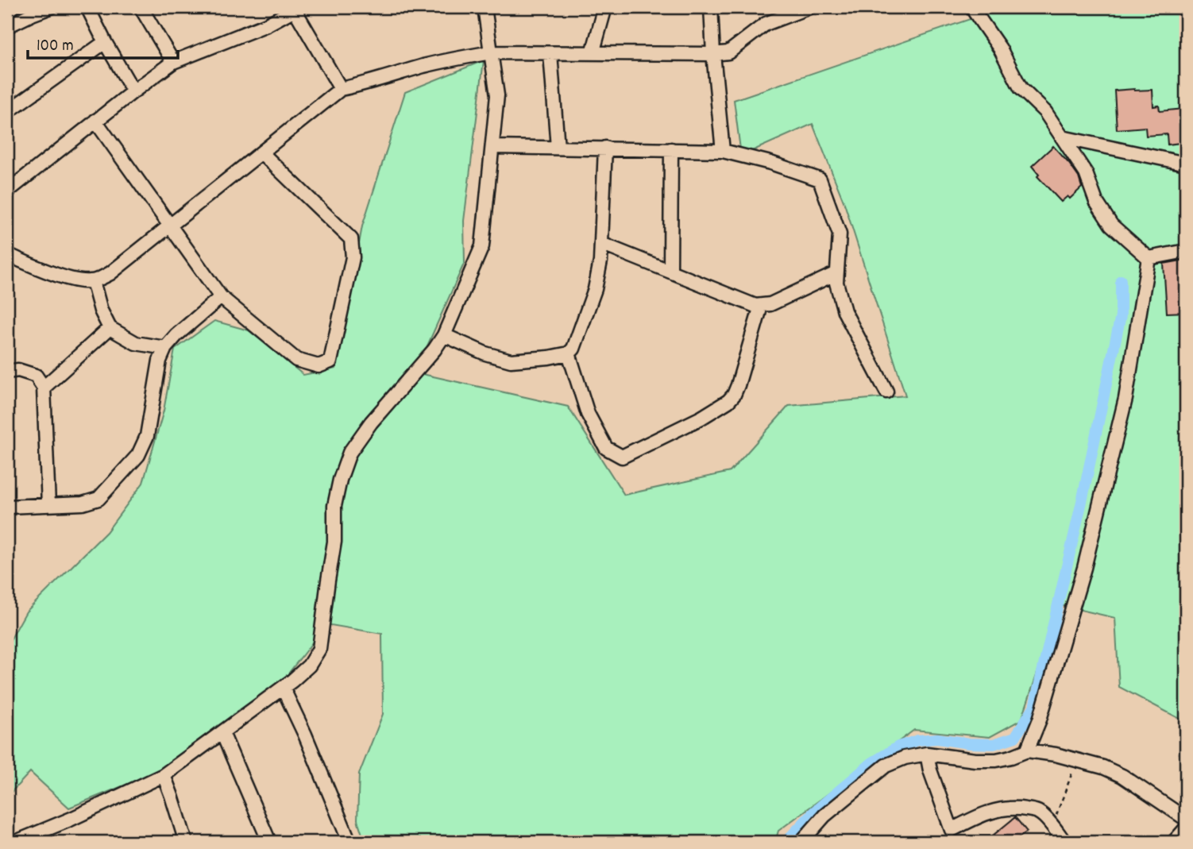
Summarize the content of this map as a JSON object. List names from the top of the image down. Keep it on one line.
{"scale_bar":"100 m"}
